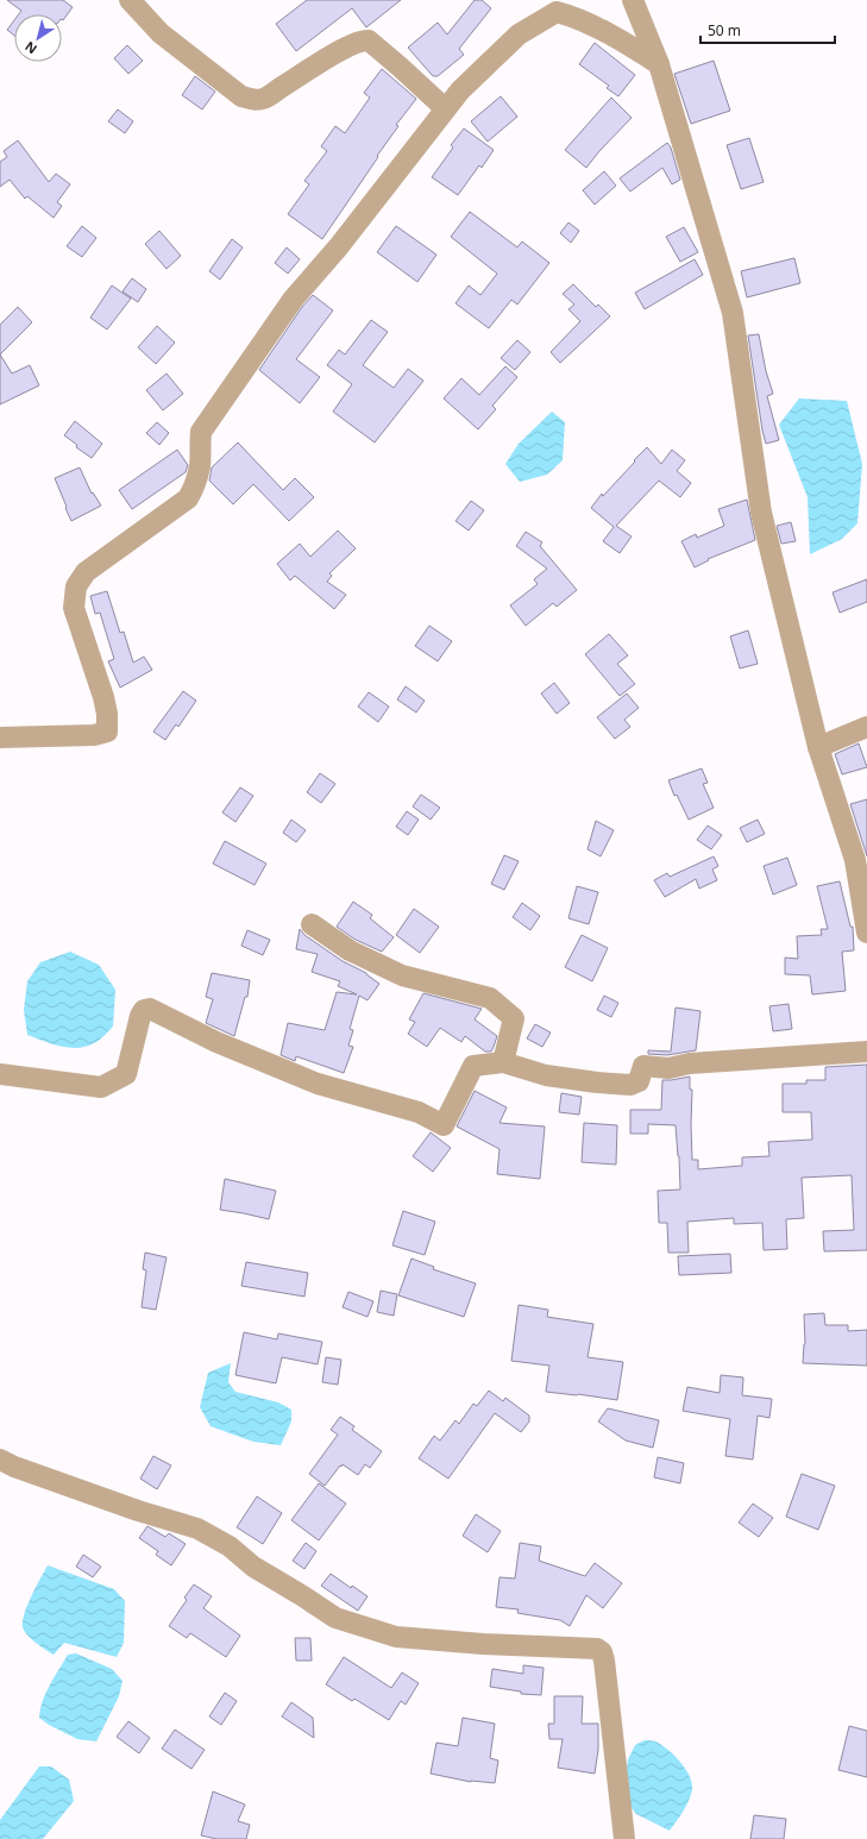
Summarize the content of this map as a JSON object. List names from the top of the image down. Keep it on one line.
{"scale_bar":"50 m","north":"bottom left"}
